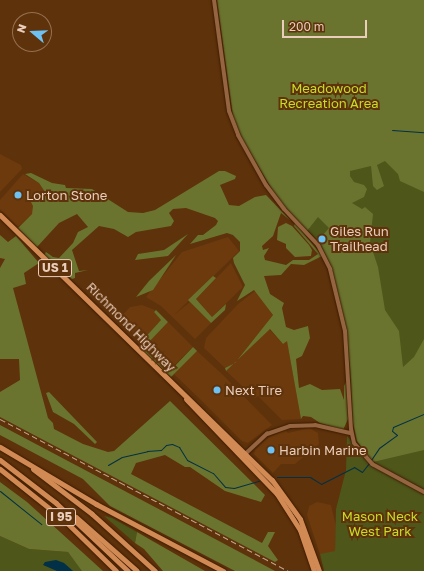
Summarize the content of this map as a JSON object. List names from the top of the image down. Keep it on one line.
{"streets":{"highway":["US 1","Richmond Highway","I 95"]},"parks":["Meadowood Recreation Area","Mason Neck West Park"],"places":["Lorton Stone","Giles Run Trailhead","Next Tire","Harbin Marine"],"scale_bar":"200 m","north":"left"}
